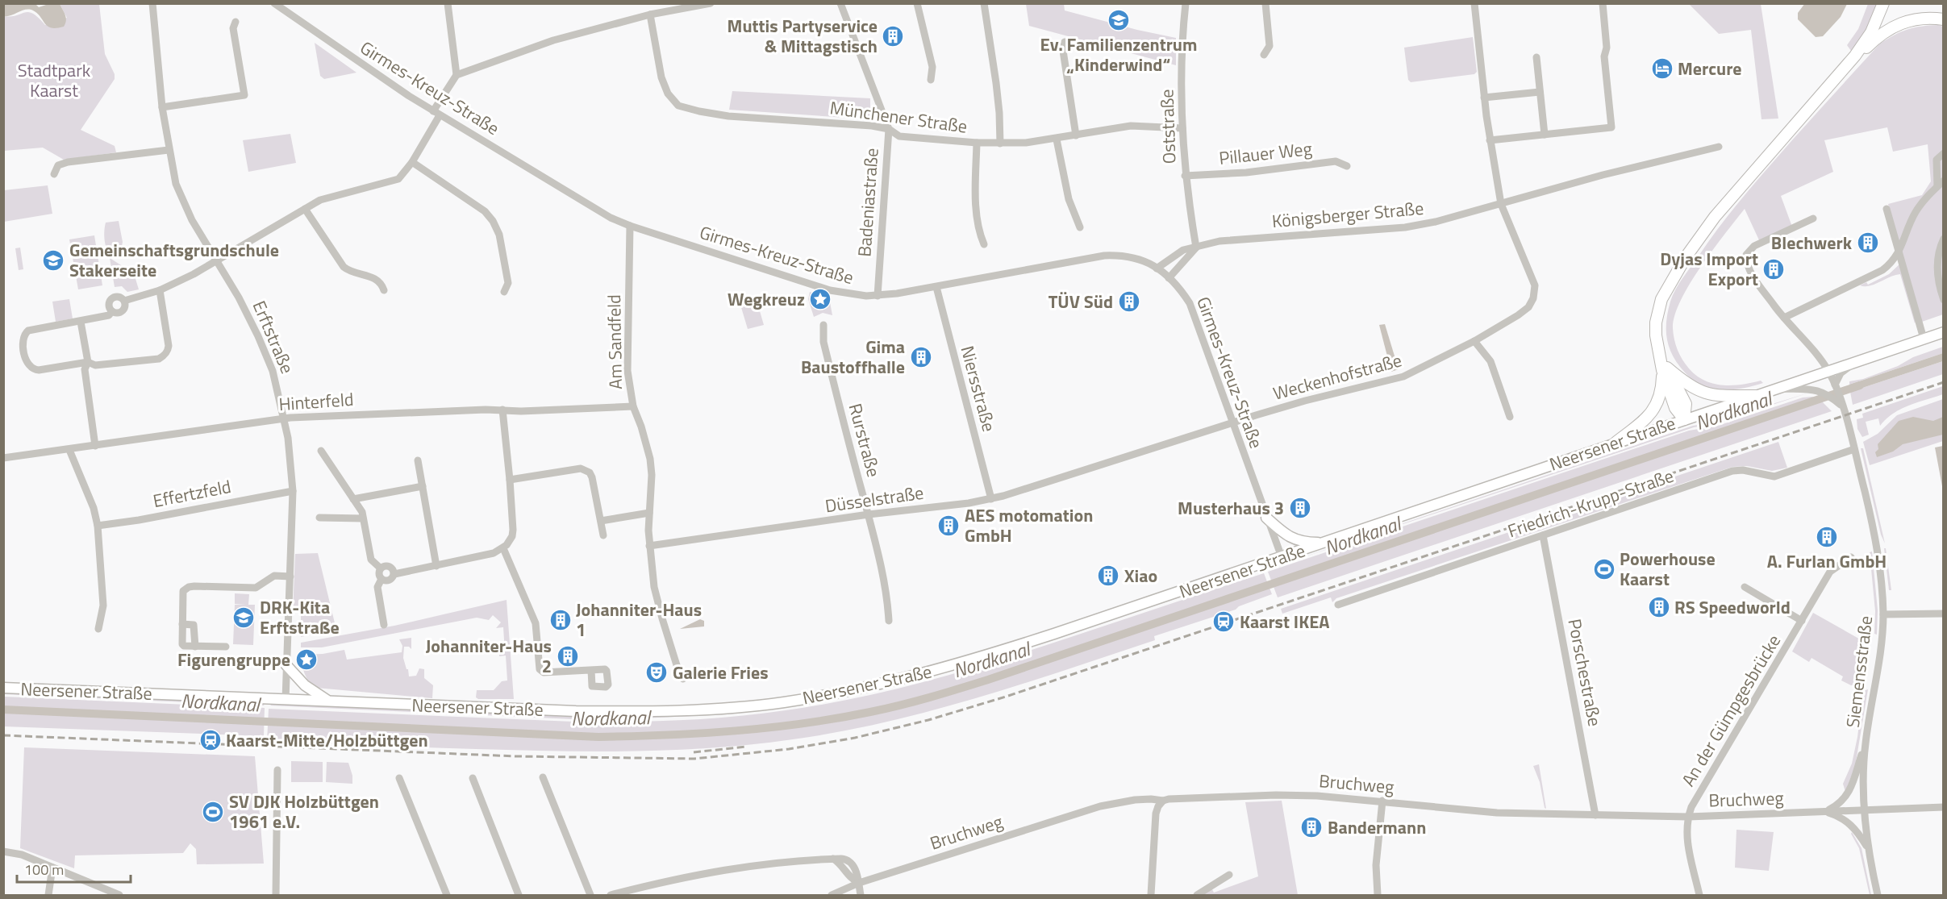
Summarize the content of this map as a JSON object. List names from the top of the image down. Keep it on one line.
{"streets":{"main road":["Neersener Straße"],"street":["Girmes-Kreuz-Straße","Münchener Straße","Oststraße","Pillauer Weg","Badeniastraße","Königsberger Straße","Erftstraße","Am Sandfeld","Weckenhofstraße","Niersstraße","Hinterfeld","Rurstraße","Effertzfeld","Düsselstraße","Friedrich-Krupp-Straße","Siemensstraße","Porschestraße","An der Gümpgesbrücke","Bruchweg"]},"crossings":[["Girmes-Kreuz-Straße","Badeniastraße"],["Girmes-Kreuz-Straße","Königsberger Straße"],["Girmes-Kreuz-Straße","Am Sandfeld"],["Girmes-Kreuz-Straße","Weckenhofstraße"],["Girmes-Kreuz-Straße","Niersstraße"],["Girmes-Kreuz-Straße","Neersener Straße"],["Girmes-Kreuz-Straße","Düsselstraße"],["Münchener Straße","Oststraße"],["Münchener Straße","Badeniastraße"],["Oststraße","Pillauer Weg"],["Oststraße","Königsberger Straße"],["Königsberger Straße","Weckenhofstraße"],["Erftstraße","Hinterfeld"],["Erftstraße","Neersener Straße"],["Erftstraße","Effertzfeld"],["Am Sandfeld","Hinterfeld"],["Am Sandfeld","Düsselstraße"],["Weckenhofstraße","Düsselstraße"],["Niersstraße","Düsselstraße"],["Rurstraße","Düsselstraße"],["Neersener Straße","Siemensstraße"],["Friedrich-Krupp-Straße","Siemensstraße"],["Friedrich-Krupp-Straße","Porschestraße"],["Siemensstraße","Bruchweg"],["Porschestraße","Bruchweg"],["An der Gümpgesbrücke","Bruchweg"]],"water":["Nordkanal"],"parks":["Stadtpark Kaarst"],"places":{"school or university":["Ev. Familienzentrum „Kinderwind“","Gemeinschaftsgrundschule Stakerseite","DRK-Kita Erftstraße"],"building":["Muttis Partyservice & Mittagstisch","Blechwerk","Dyjas Import Export","TÜV Süd","Gima Baustoffhalle","Musterhaus 3","AES motomation GmbH","A. Furlan GmbH","Xiao","RS Speedworld","Johanniter-Haus 1","Johanniter-Haus 2","Bandermann"],"hotel":["Mercure"],"place":["Wegkreuz","Figurengruppe"],"sports":["Powerhouse Kaarst","SV DJK Holzbüttgen 1961 e.V."],"station":["Kaarst IKEA","Kaarst-Mitte/Holzbüttgen"],"theatre":["Galerie Fries"]},"scale_bar":"100 m"}
